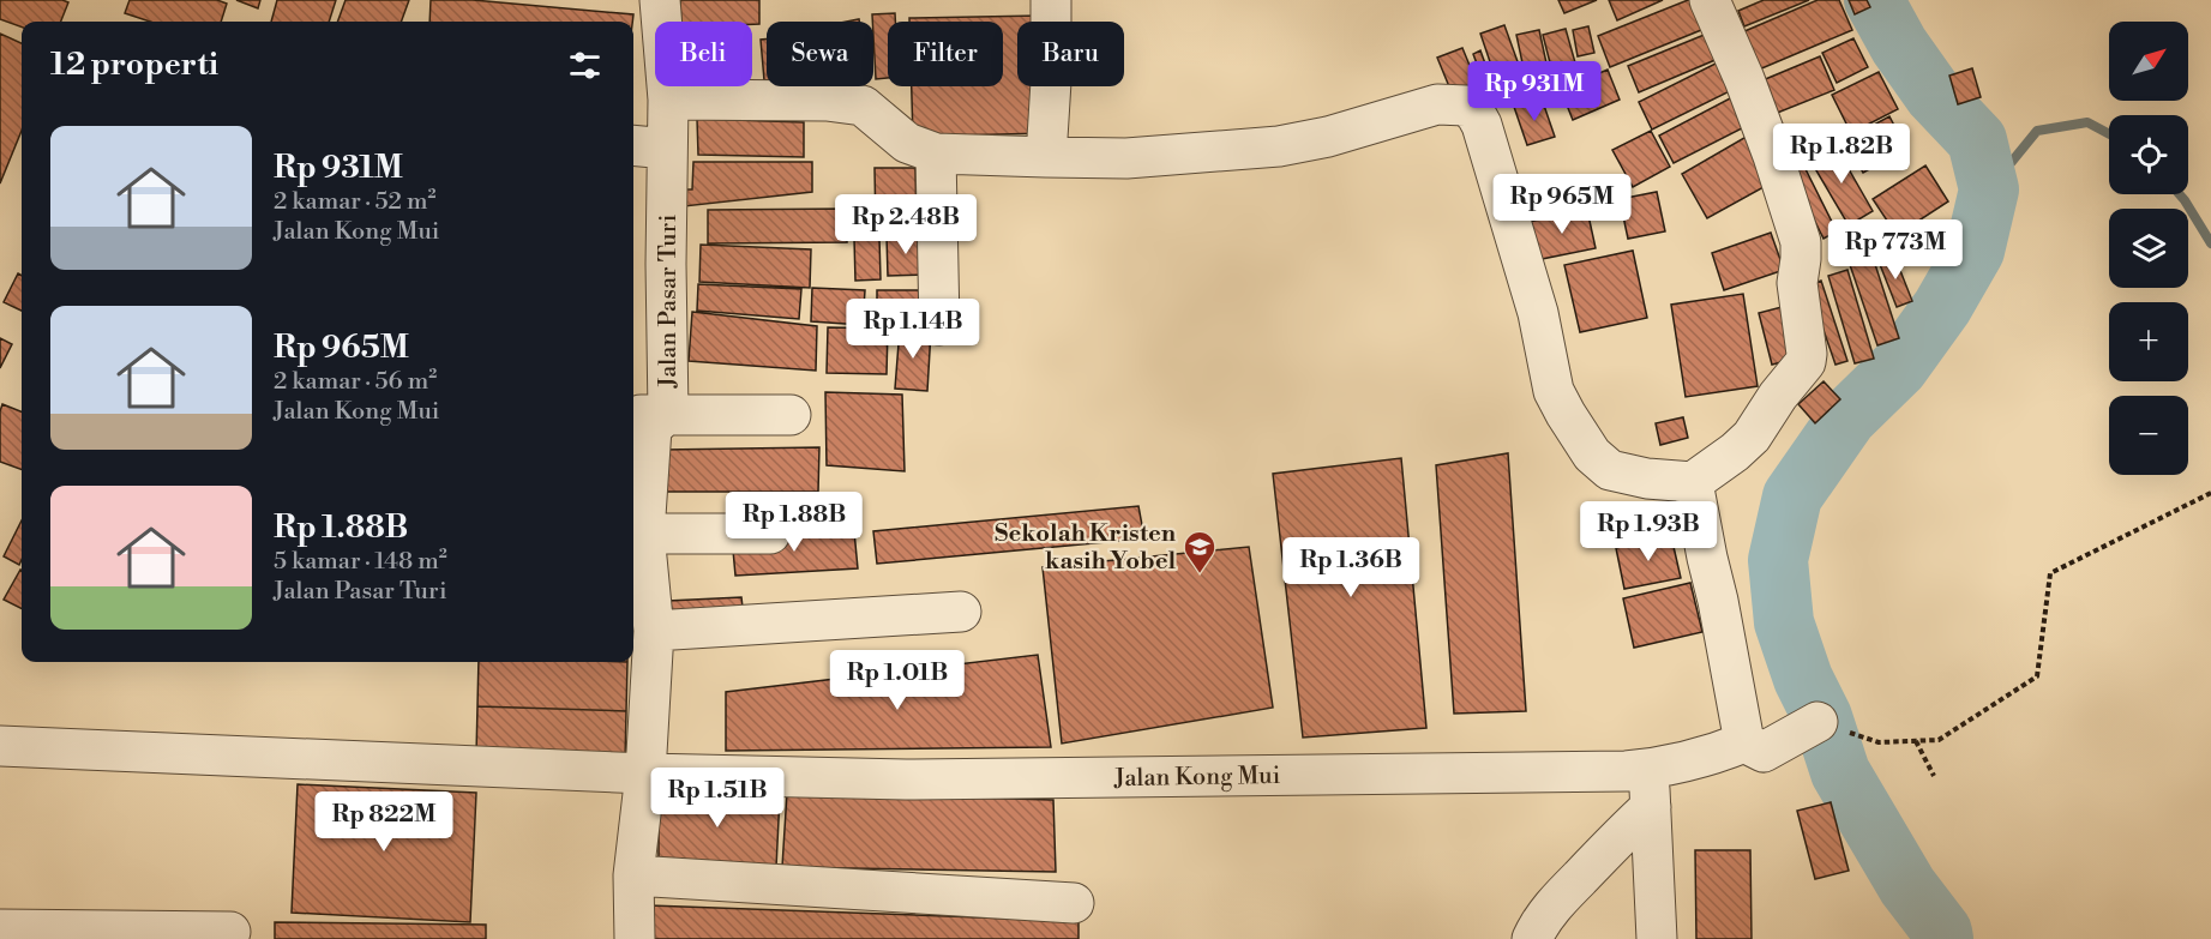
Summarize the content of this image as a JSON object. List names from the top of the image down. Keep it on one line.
{"streets":{"street":["Jalan Pasar Turi","Jalan Kong Mui"]},"crossings":[["Jalan Pasar Turi","Jalan Kong Mui"]],"places":{"school or university":["Sekolah Kristen kasih Yobel"]},"north":"top right","page":{"map_buttons":["+","−"],"chip":["Beli","Sewa","Filter","Baru"],"heading":"12 properti","price":["Rp 931M","Rp 1.82B","Rp 965M","Rp 2.48B","Rp 773M","Rp 1.14B","Rp 1.88B","Rp 1.93B","Rp 1.36B","Rp 1.01B","Rp 1.51B","Rp 822M"],"list":[{"name":"Rp 931M","note":"2 kamar · 52 m² · Jalan Kong Mui"},{"name":"Rp 965M","note":"2 kamar · 56 m² · Jalan Kong Mui"},{"name":"Rp 1.88B","note":"5 kamar · 148 m² · Jalan Pasar Turi"}]}}
